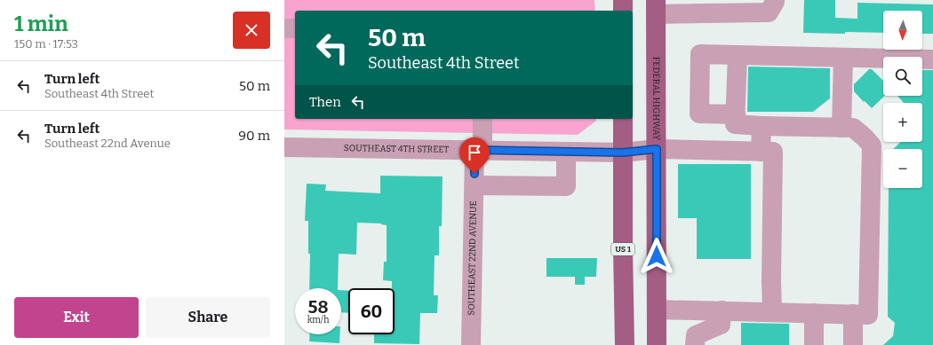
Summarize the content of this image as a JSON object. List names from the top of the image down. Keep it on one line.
{"streets":{"main road":["FEDERAL HIGHWAY","US 1"],"street":["SOUTHEAST 4TH STREET","SOUTHEAST 22ND AVENUE"]},"crossings":[["FEDERAL HIGHWAY","SOUTHEAST 4TH STREET"],["SOUTHEAST 4TH STREET","US 1"],["SOUTHEAST 4TH STREET","SOUTHEAST 22ND AVENUE"]],"north":"bottom","page":{"heading":["1 min","150 m · 17:53"],"map_buttons":["+","−"],"turn":["50 m","Southeast 4th Street"],"list":[{"name":"Turn left","note":"Southeast 4th Street","value":"50 m"},{"name":"Turn left","note":"Southeast 22nd Avenue","value":"90 m"}],"then":"Then","speed":"58 km/h","limit":"60","buttons":["Exit","Share"]}}
